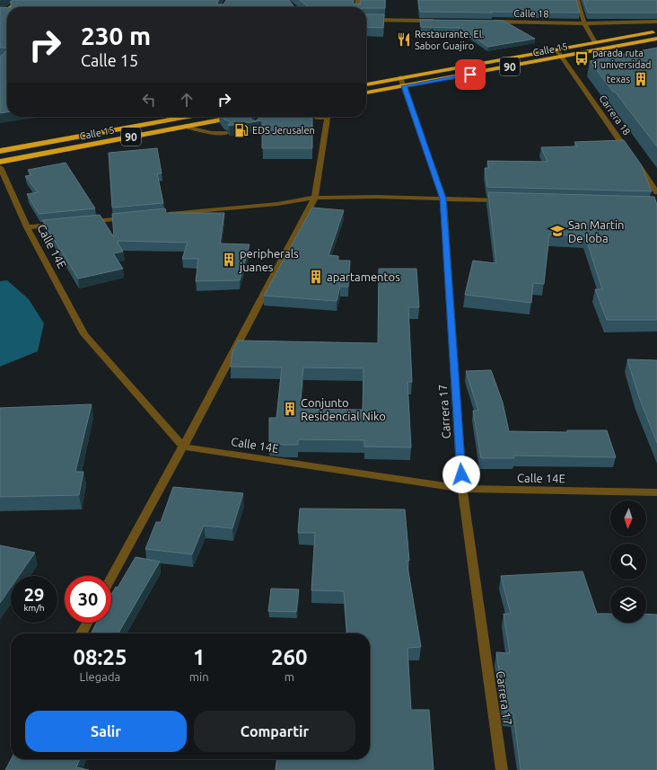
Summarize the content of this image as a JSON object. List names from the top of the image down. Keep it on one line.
{"streets":{"highway":["Calle 15","90"],"street":["Calle 18","Carrera 18","Calle 14E","Carrera 17"]},"crossings":[["Calle 15","Carrera 18"],["Calle 15","Carrera 17"],["Calle 14E","Carrera 17"]],"places":{"restaurant":["Restaurante. El. Sabor Guajiro"],"bus stop":["parada ruta 1 universidad"],"building":["texas","peripherals juanes","apartamentos","Conjunto Residencial Niko"],"fuel station":["EDS Jerusalen"],"school or university":["San Martin De loba"]},"north":"bottom","page":{"turn":["230 m","Calle 15"],"speed":"29 km/h","limit":"30","eta":["08:25","Llegada","1","min","260","m"],"buttons":["Salir","Compartir"]}}
